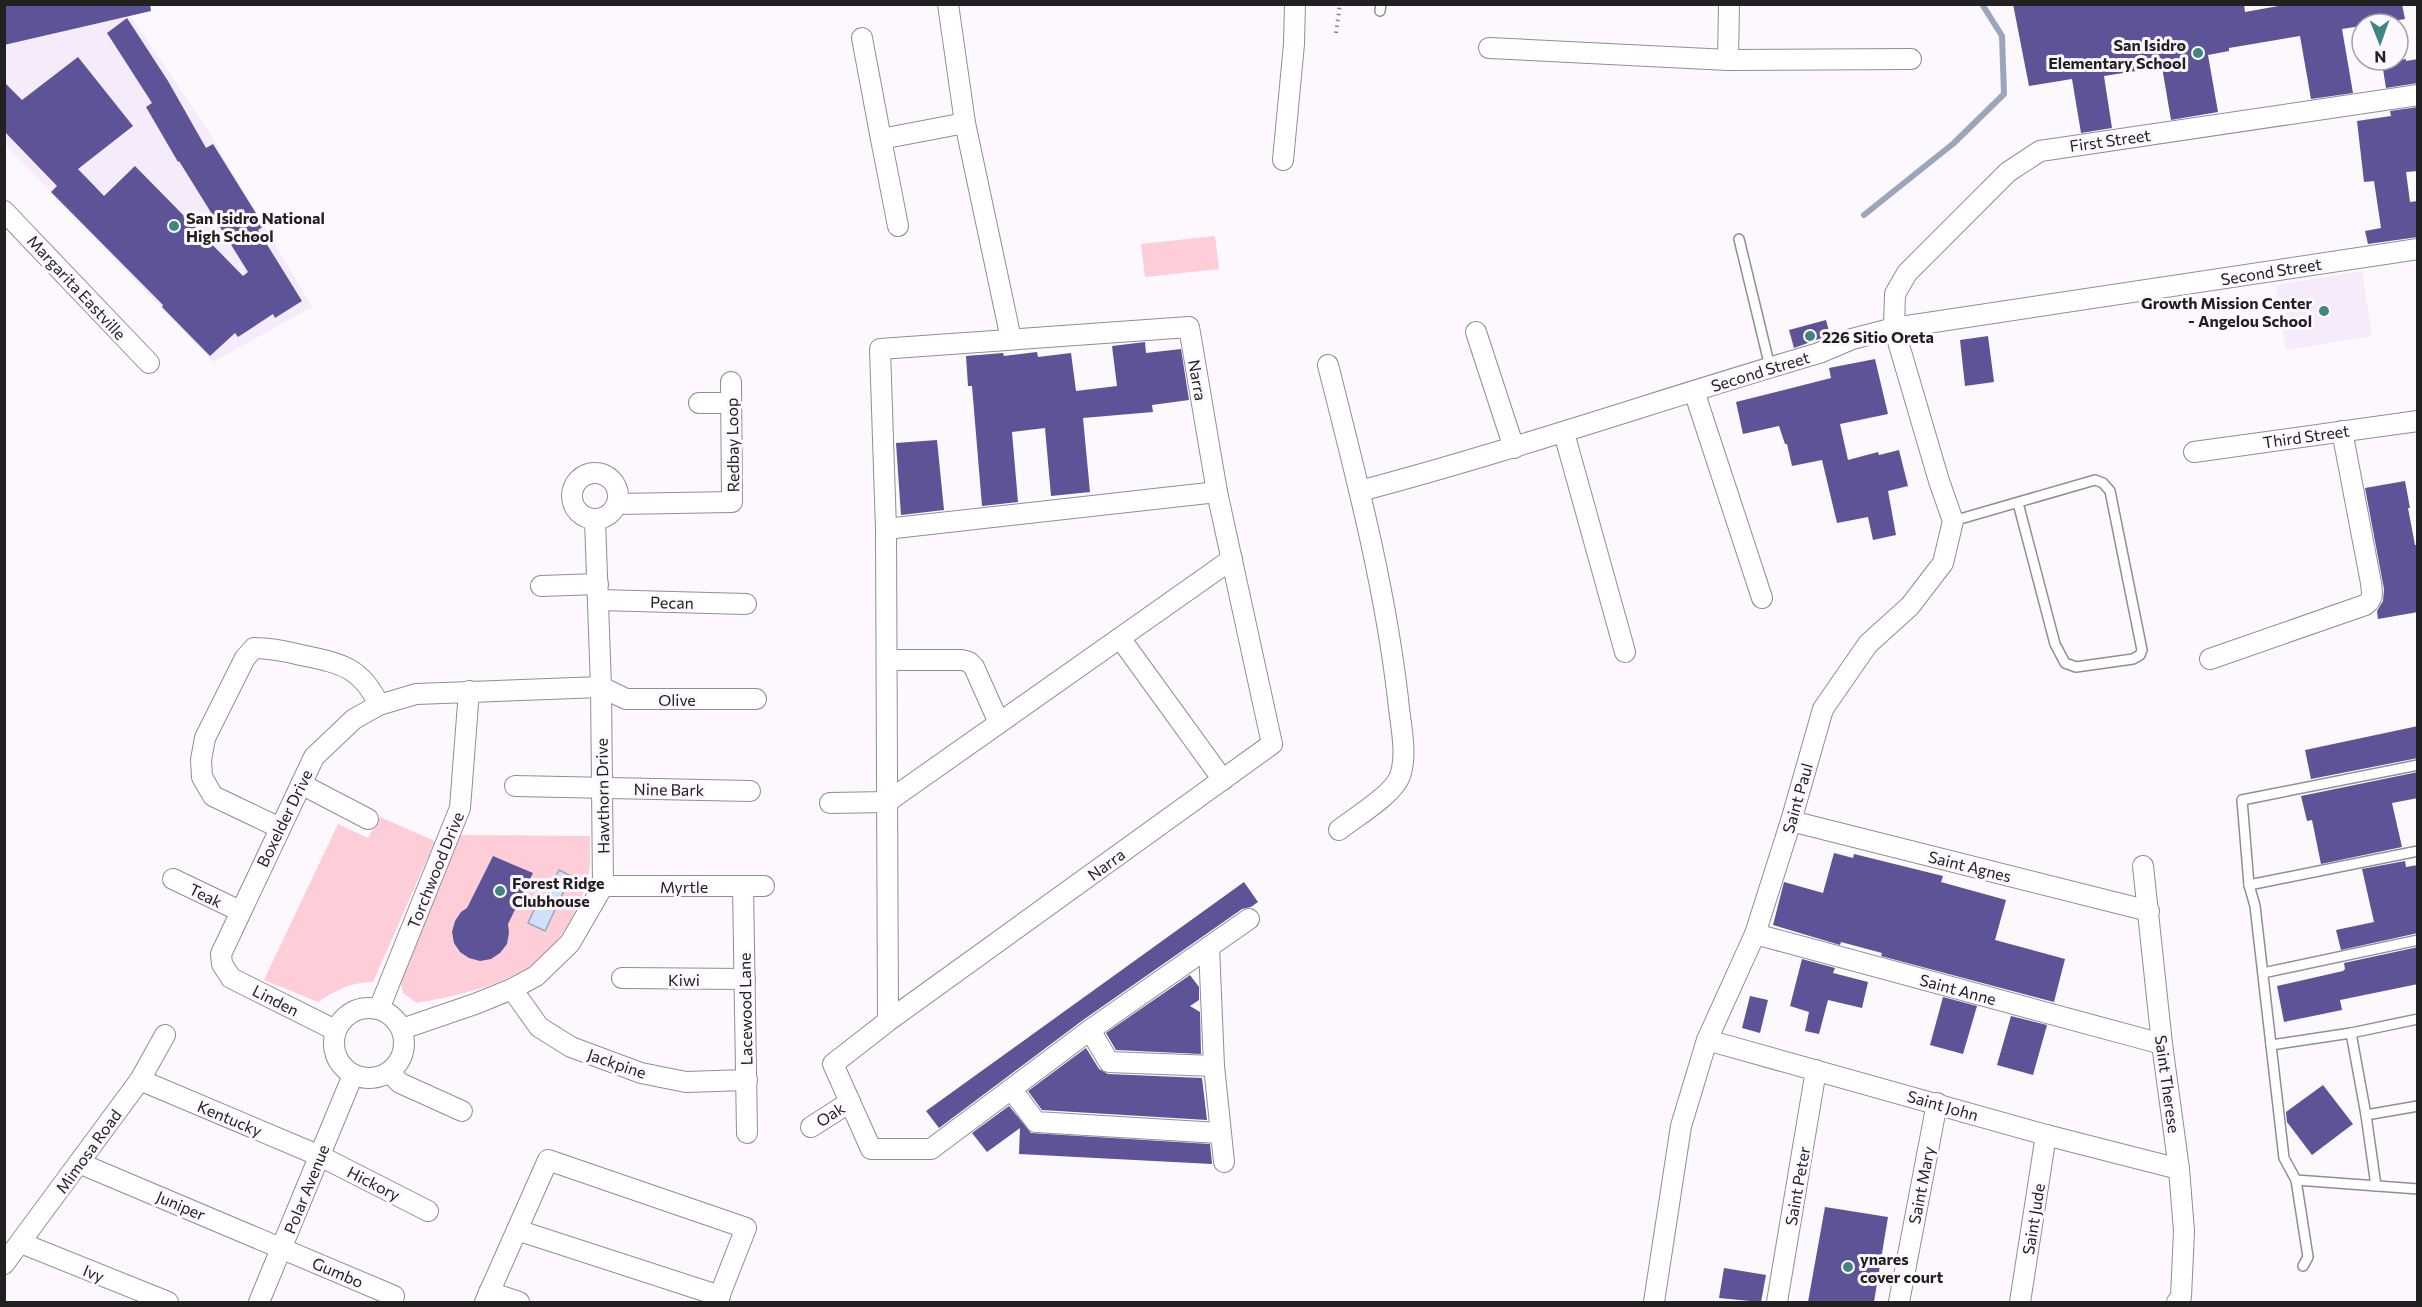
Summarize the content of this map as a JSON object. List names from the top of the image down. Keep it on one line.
{"streets":{"street":["First Street","Second Street","Margarita Eastville","Narra","Third Street","Redbay Loop","Pecan","Olive","Nine Bark","Hawthorn Drive","Saint Paul","Boxelder Drive","Saint Agnes","Torchwood Drive","Myrtle","Teak","Kiwi","Saint Anne","Linden","Lacewood Lane","Jackpine","Saint Therese","Saint John","Oak","Kentucky","Mimosa Road","Hickory","Saint Mary","Saint Peter","Polar Avenue","Juniper","Saint Jude","Gumbo","Ivy"]},"crossings":[["First Street","Second Street"],["Redbay Loop","Hawthorn Drive"],["Pecan","Hawthorn Drive"],["Olive","Hawthorn Drive"],["Olive","Boxelder Drive"],["Nine Bark","Hawthorn Drive"],["Hawthorn Drive","Boxelder Drive"],["Hawthorn Drive","Myrtle"],["Saint Paul","Saint Agnes"],["Saint Paul","Saint Anne"],["Saint Paul","Saint John"],["Boxelder Drive","Torchwood Drive"],["Boxelder Drive","Teak"],["Boxelder Drive","Linden"],["Saint Agnes","Saint Therese"],["Torchwood Drive","Linden"],["Torchwood Drive","Polar Avenue"],["Myrtle","Lacewood Lane"],["Kiwi","Lacewood Lane"],["Saint Anne","Saint Therese"],["Linden","Polar Avenue"],["Lacewood Lane","Jackpine"],["Saint Therese","Saint John"],["Saint John","Saint Mary"],["Saint John","Saint Peter"],["Saint John","Saint Jude"],["Kentucky","Mimosa Road"],["Kentucky","Hickory"],["Kentucky","Polar Avenue"],["Mimosa Road","Juniper"],["Mimosa Road","Ivy"],["Hickory","Polar Avenue"],["Polar Avenue","Juniper"],["Polar Avenue","Gumbo"],["Juniper","Gumbo"]],"places":["San Isidro Elementary School","San Isidro National High School","Growth Mission Center - Angelou School","226 Sitio Oreta","Forest Ridge Clubhouse","ynares cover court"],"north":"bottom"}
